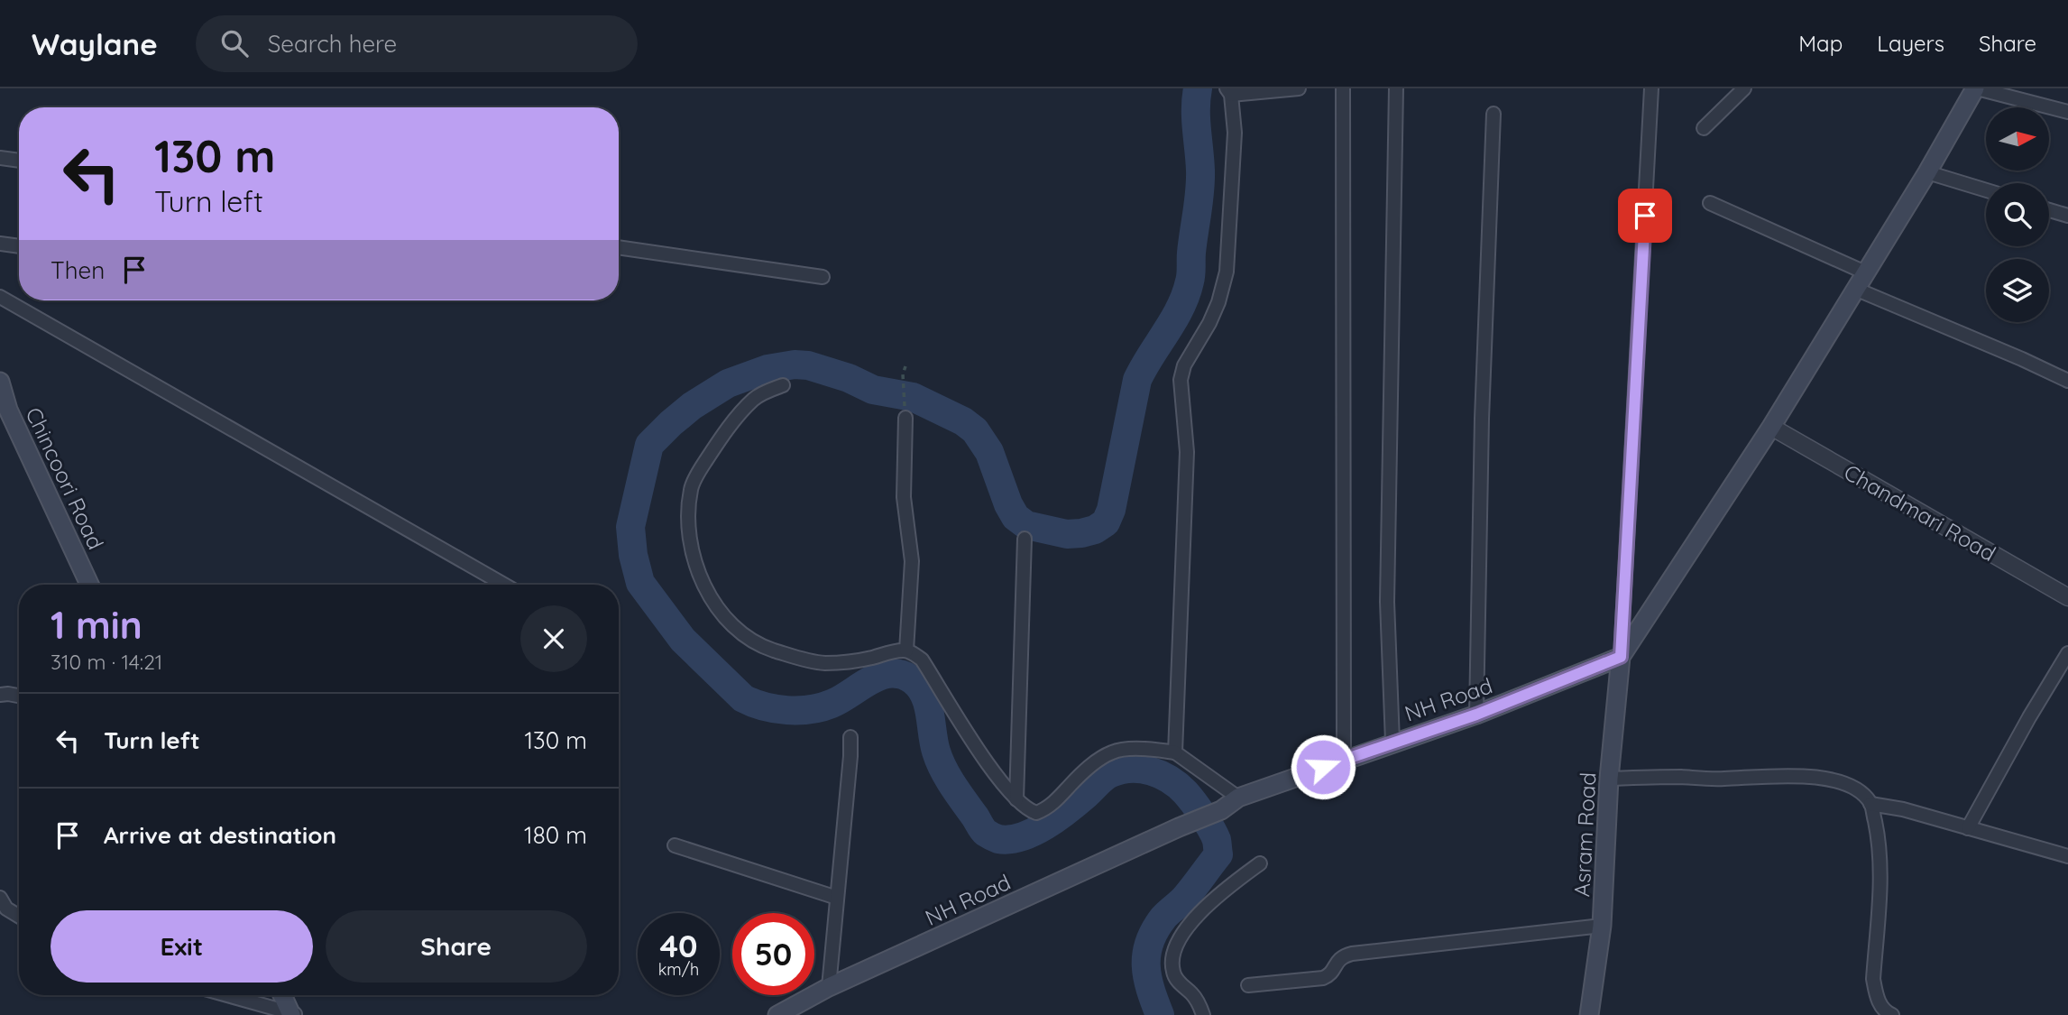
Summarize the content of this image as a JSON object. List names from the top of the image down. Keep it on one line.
{"streets":{"main road":["Chincoori Road","NH Road","Asram Road"],"street":["Chandmari Road"]},"crossings":[["NH Road","Asram Road"]],"north":"right","page":{"header":"Waylane","search":"Search here","nav":["Map","Layers","Share"],"turn":["130 m","Turn left"],"then":"Then","heading":["1 min","310 m · 14:21"],"list":[{"name":"Turn left","value":"130 m"},{"name":"Arrive at destination","value":"180 m"}],"buttons":["Exit","Share"],"speed":"40 km/h","limit":"50"}}
